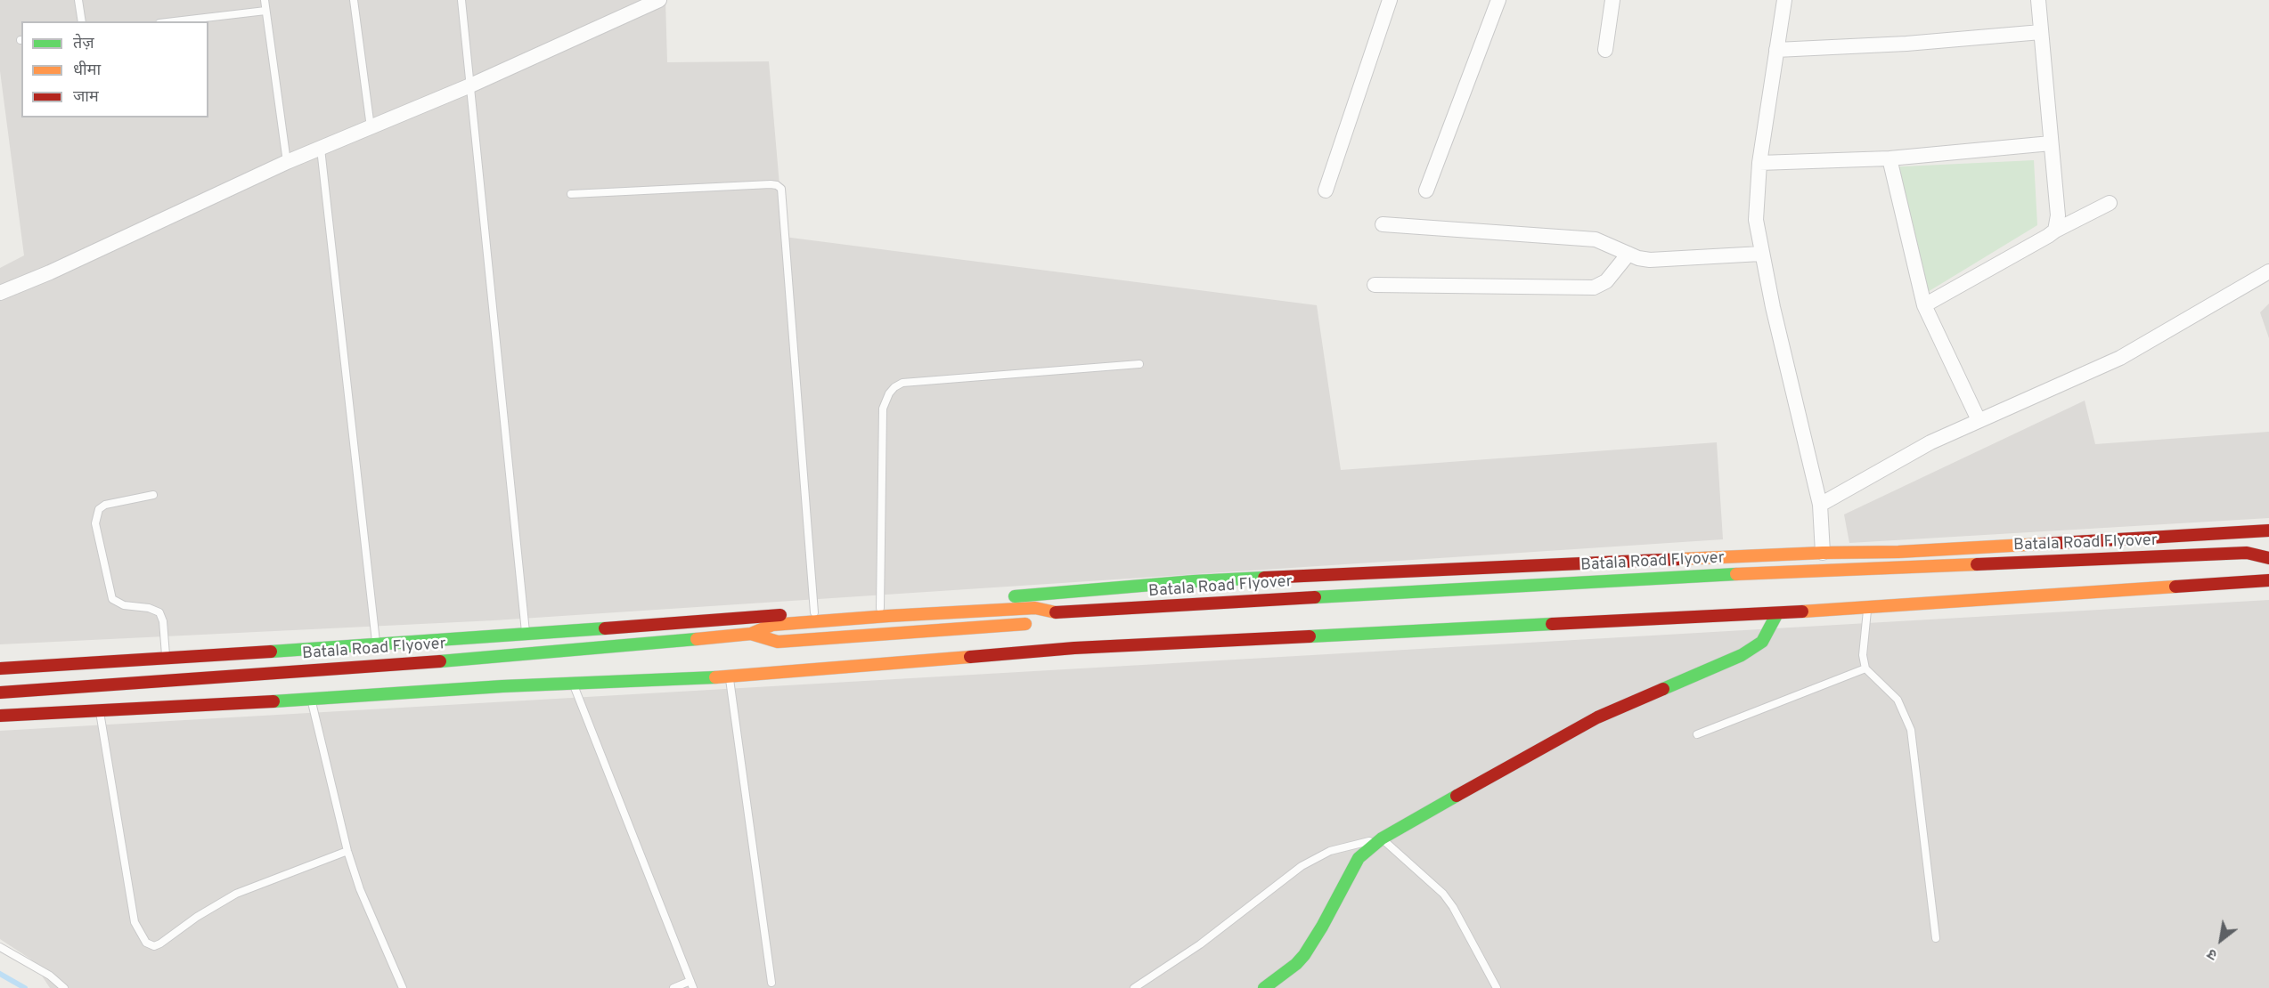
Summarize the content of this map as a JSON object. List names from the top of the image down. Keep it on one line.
{"streets":{"main road":["Batala Road Flyover"]},"legend":["तेज़","धीमा","जाम"],"north":"bottom left"}
